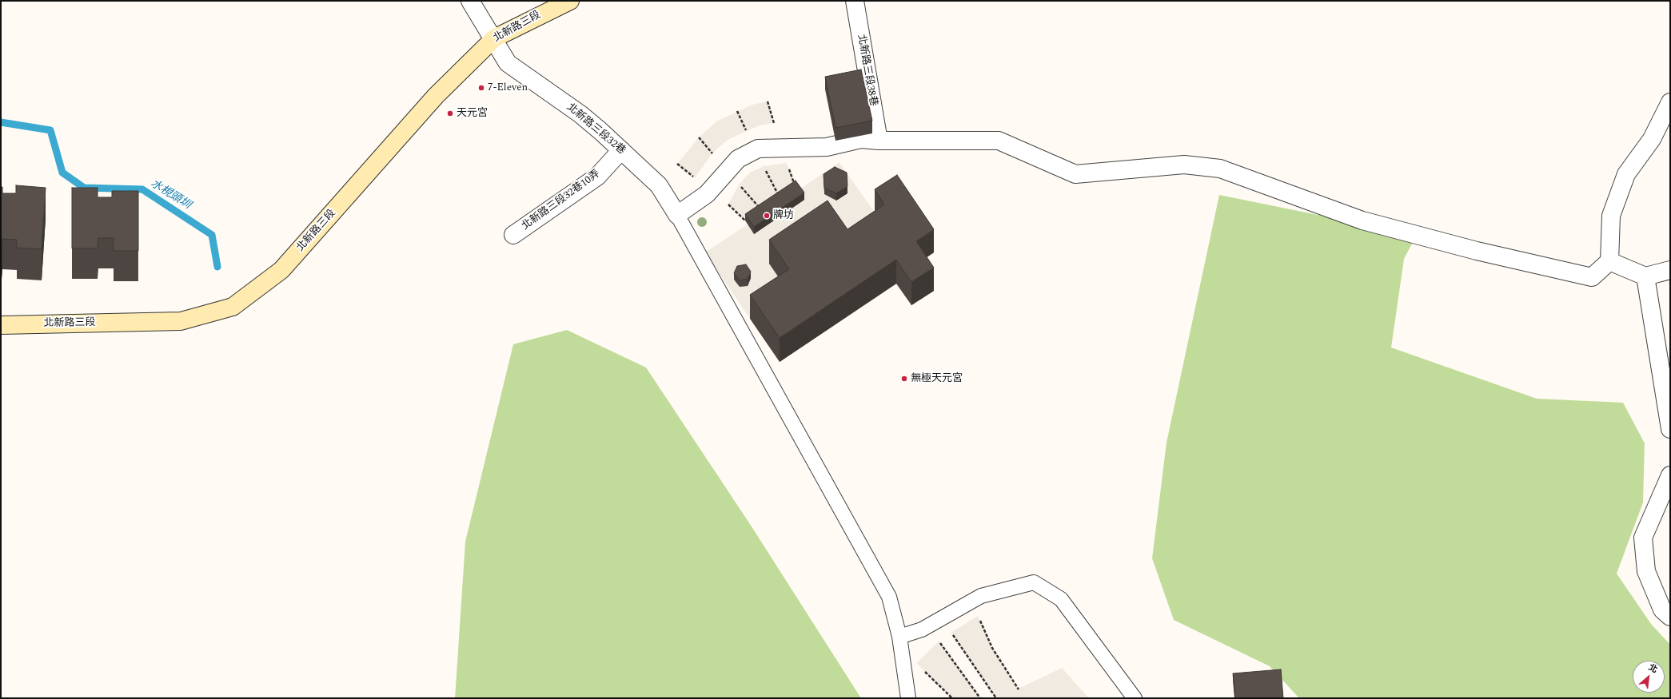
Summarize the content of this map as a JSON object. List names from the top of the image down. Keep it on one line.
{"streets":{"main road":["北新路三段"],"street":["北新路三段38巷","北新路三段32巷","北新路三段32巷10弄"]},"crossings":[["北新路三段","北新路三段32巷"],["北新路三段32巷","北新路三段32巷10弄"]],"water":["水梘頭圳"],"places":["7-Eleven","天元宮","牌坊","無極天元宮"],"north":"top right"}
